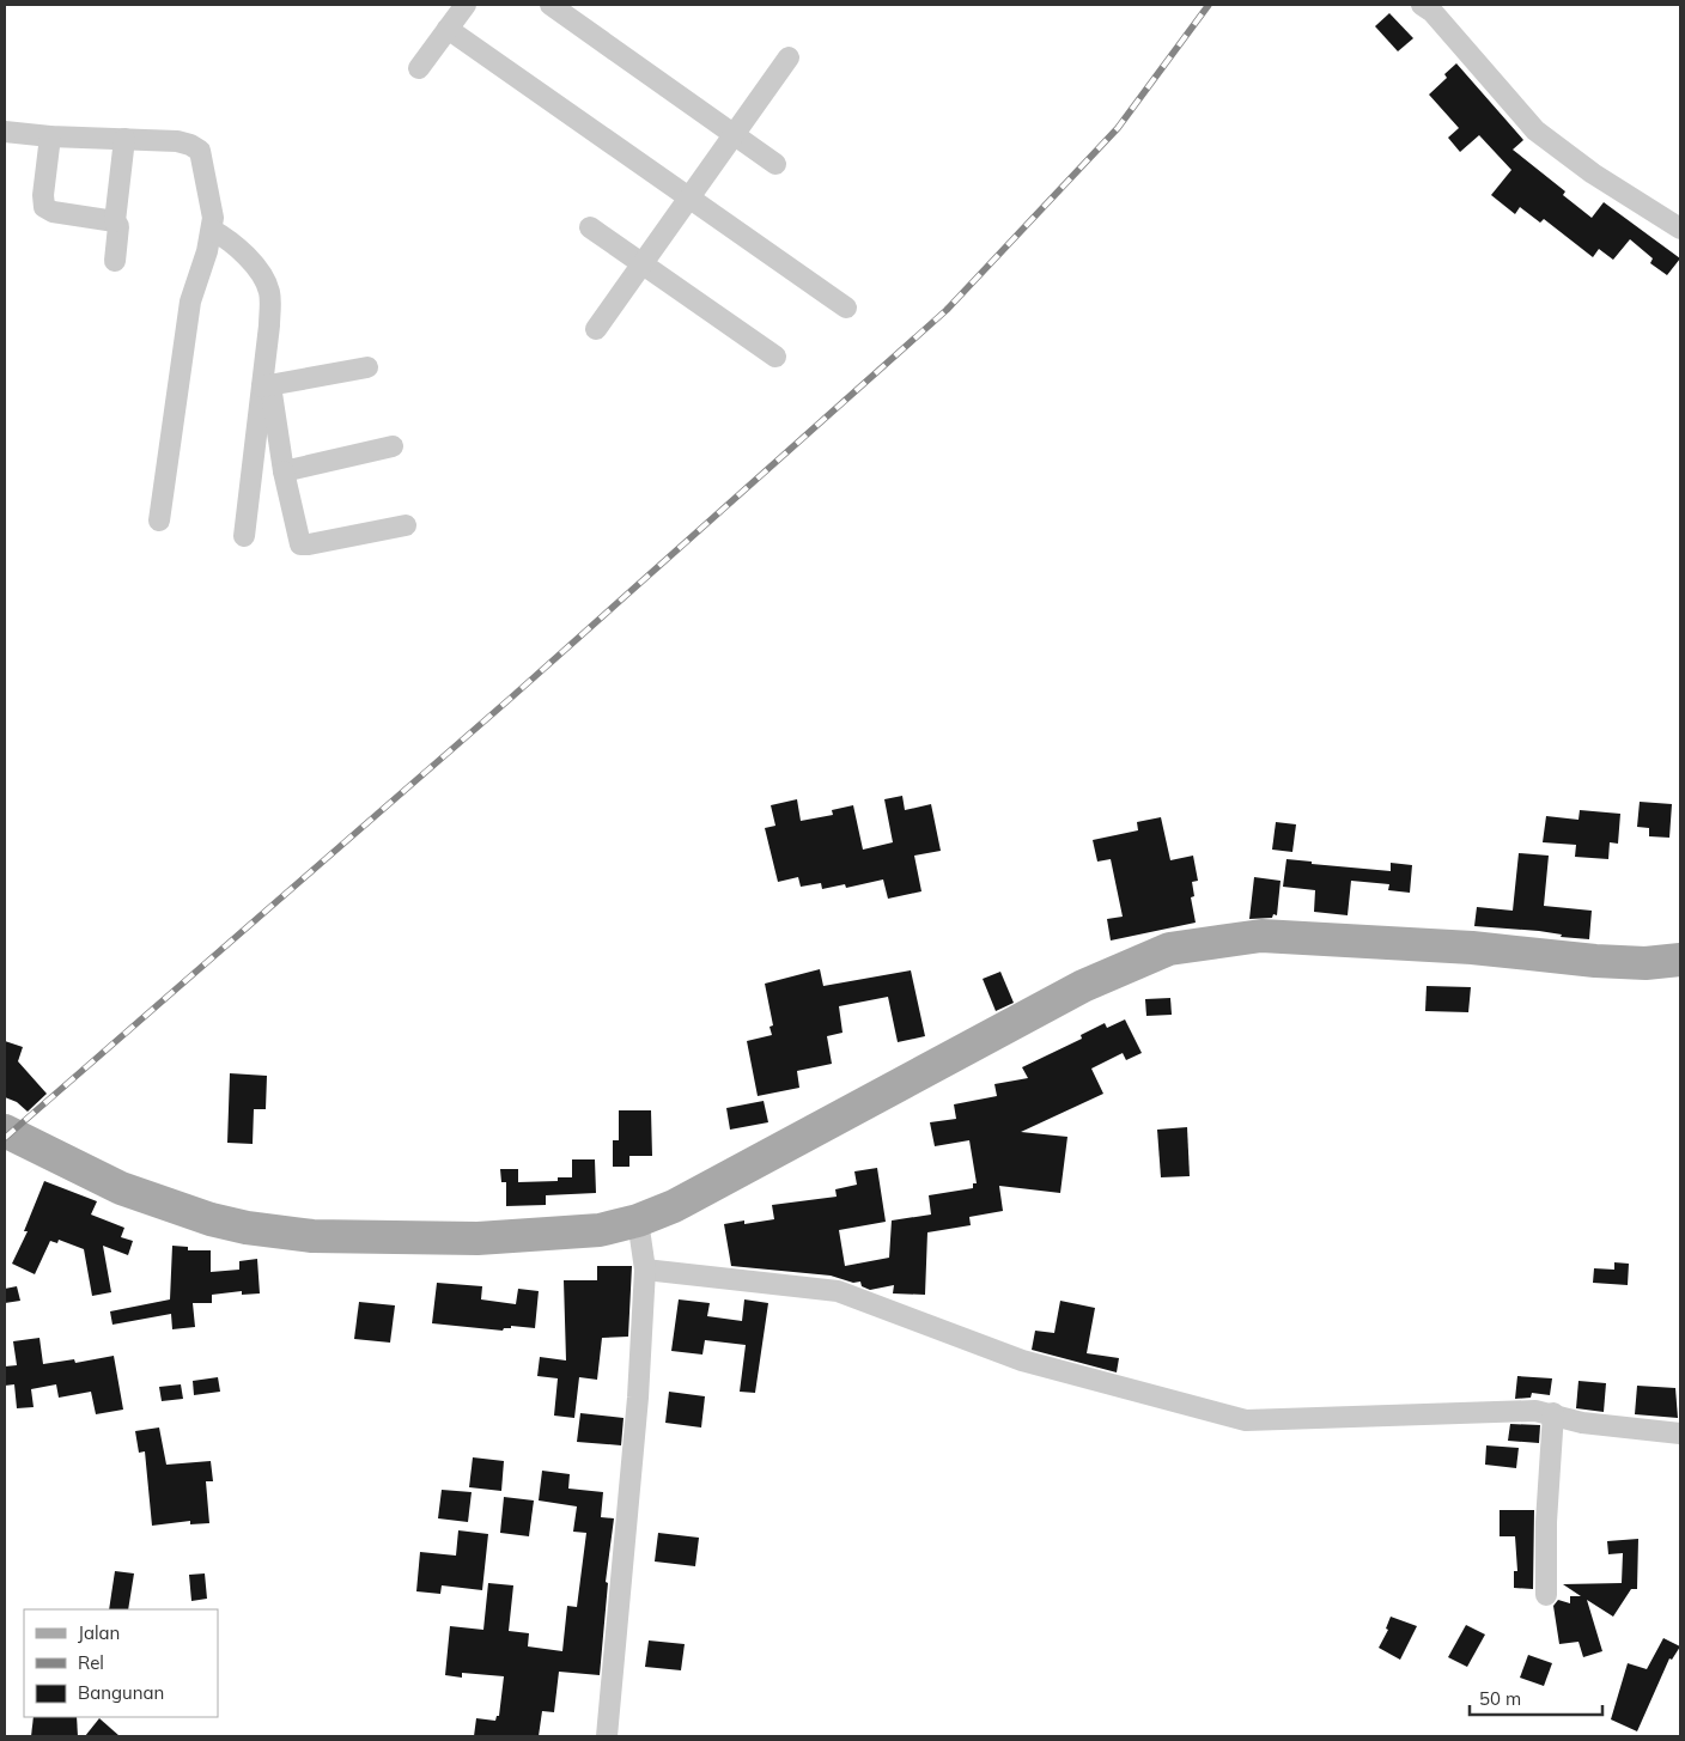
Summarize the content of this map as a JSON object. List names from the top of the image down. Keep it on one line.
{"legend":["Jalan","Rel","Bangunan"],"scale_bar":"50 m"}
